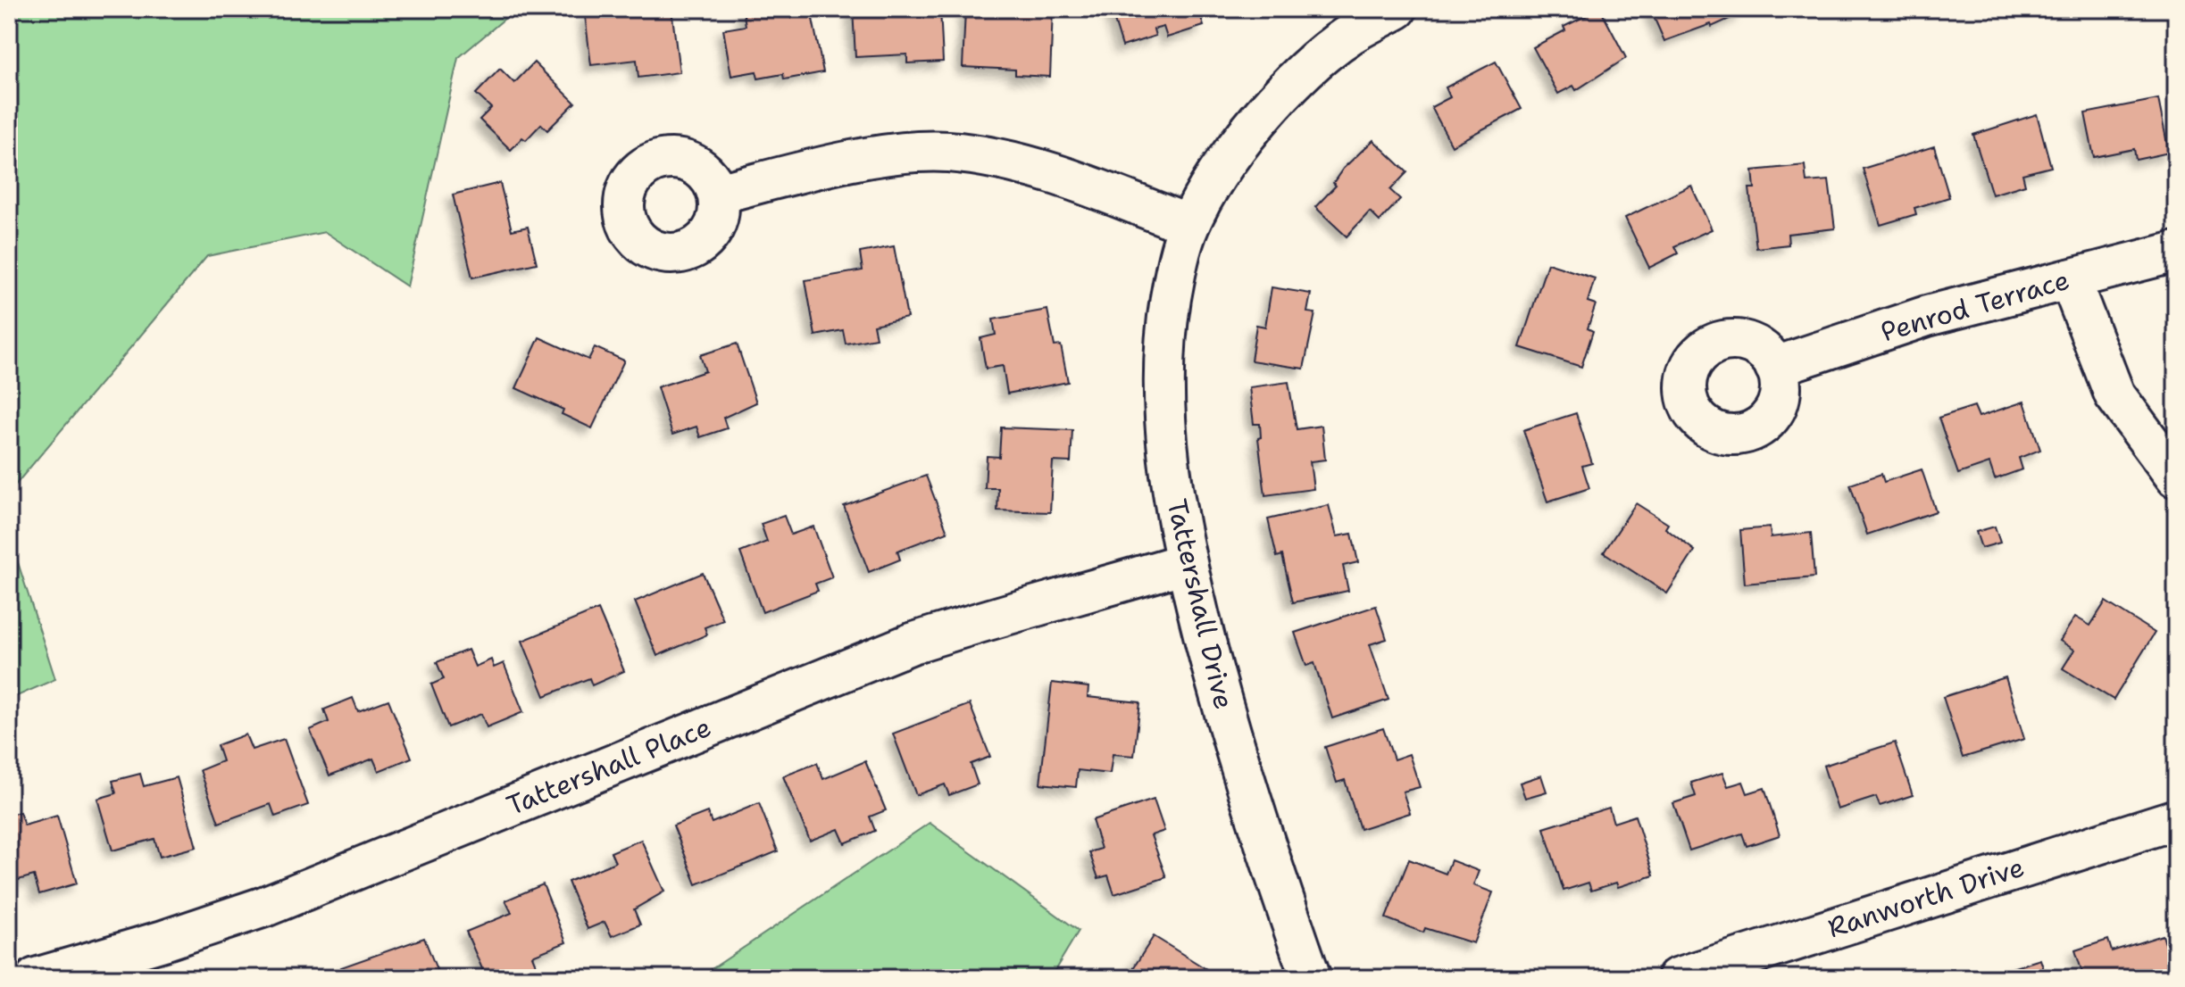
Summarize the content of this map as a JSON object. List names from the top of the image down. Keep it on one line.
{"streets":{"street":["Penrod Terrace","Tattershall Drive","Tattershall Place","Ranworth Drive"]},"crossings":[["Tattershall Drive","Tattershall Place"]]}
